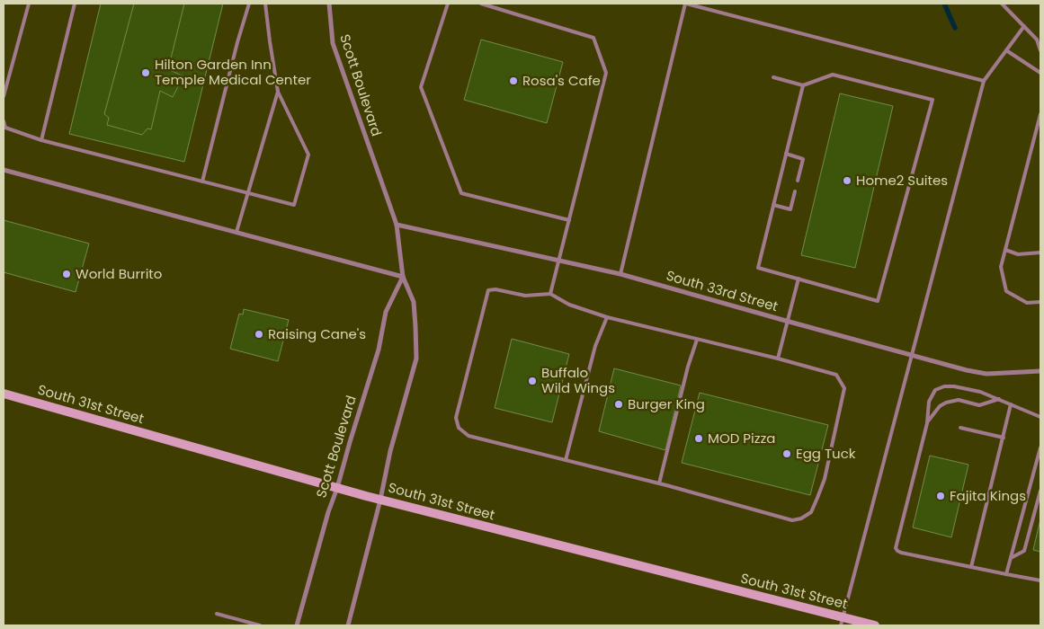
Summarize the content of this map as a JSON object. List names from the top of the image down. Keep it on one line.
{"streets":{"main road":["South 31st Street"],"street":["Scott Boulevard","South 33rd Street"]},"crossings":[["Scott Boulevard","South 33rd Street"],["Scott Boulevard","South 31st Street"]],"places":["Hilton Garden Inn Temple Medical Center","Rosa's Cafe","Home2 Suites","World Burrito","Raising Cane's","Buffalo Wild Wings","Burger King","MOD Pizza","Egg Tuck","Fajita Kings"]}
